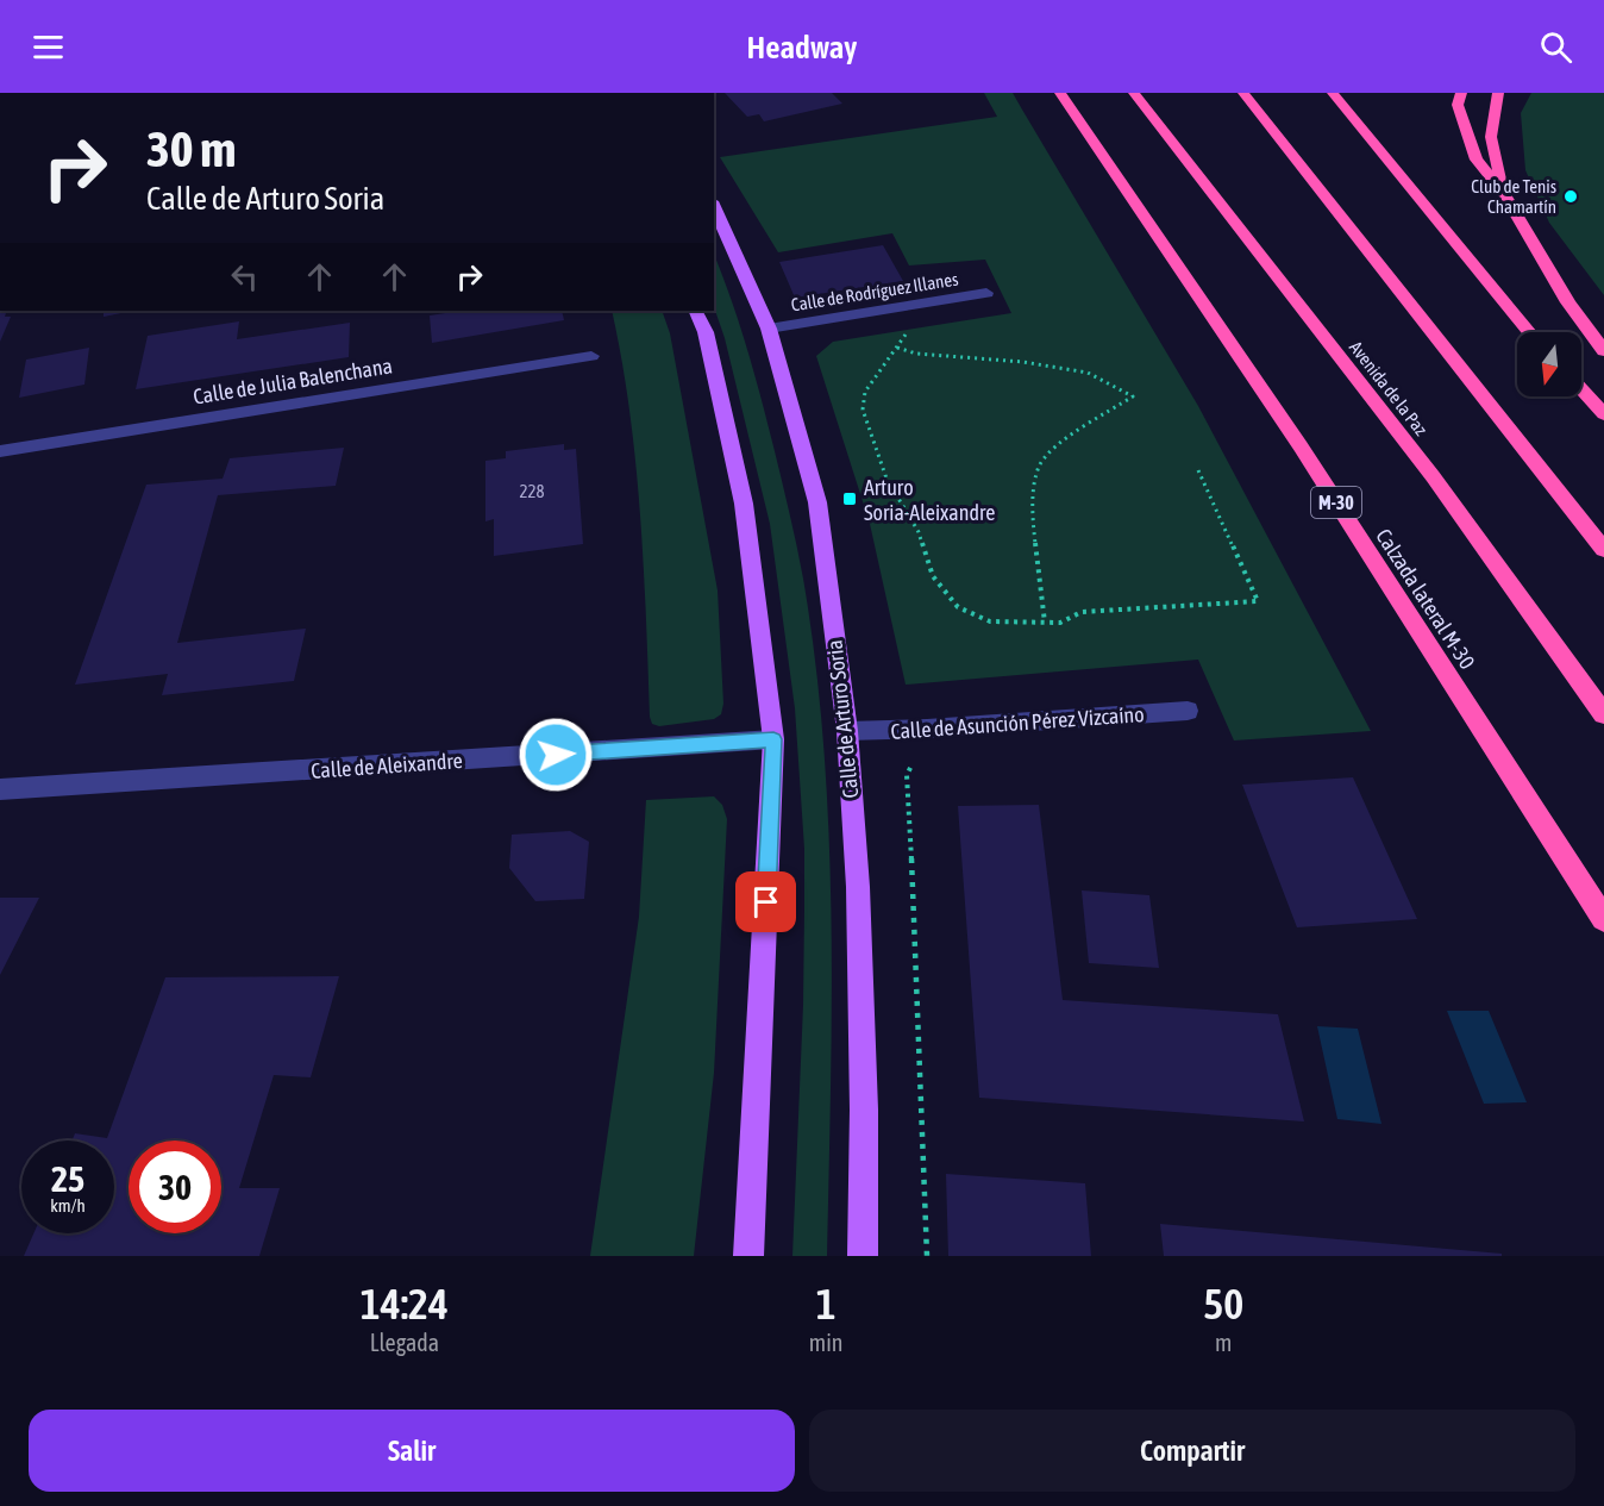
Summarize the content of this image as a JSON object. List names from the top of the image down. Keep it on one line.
{"streets":{"highway":["Avenida de la Paz","M-30","Calzada lateral M-30"],"main road":["Calle de Arturo Soria"],"street":["Calle de Rodríguez Illanes","Calle de Julia Balenchana","Calle de Asunción Pérez Vizcaíno","Calle de Aleixandre"]},"crossings":[["Calle de Rodríguez Illanes","Calle de Arturo Soria"],["Calle de Arturo Soria","Calle de Asunción Pérez Vizcaíno"]],"places":{"other":["Club de Tenis Chamartín"],"transit":["Arturo Soria-Aleixandre"]},"house_numbers":["228"],"north":"bottom","page":{"header":"Headway","turn":["30 m","Calle de Arturo Soria"],"speed":"25 km/h","limit":"30","eta":["14:24","Llegada","1","min","50","m"],"buttons":["Salir","Compartir"]}}
